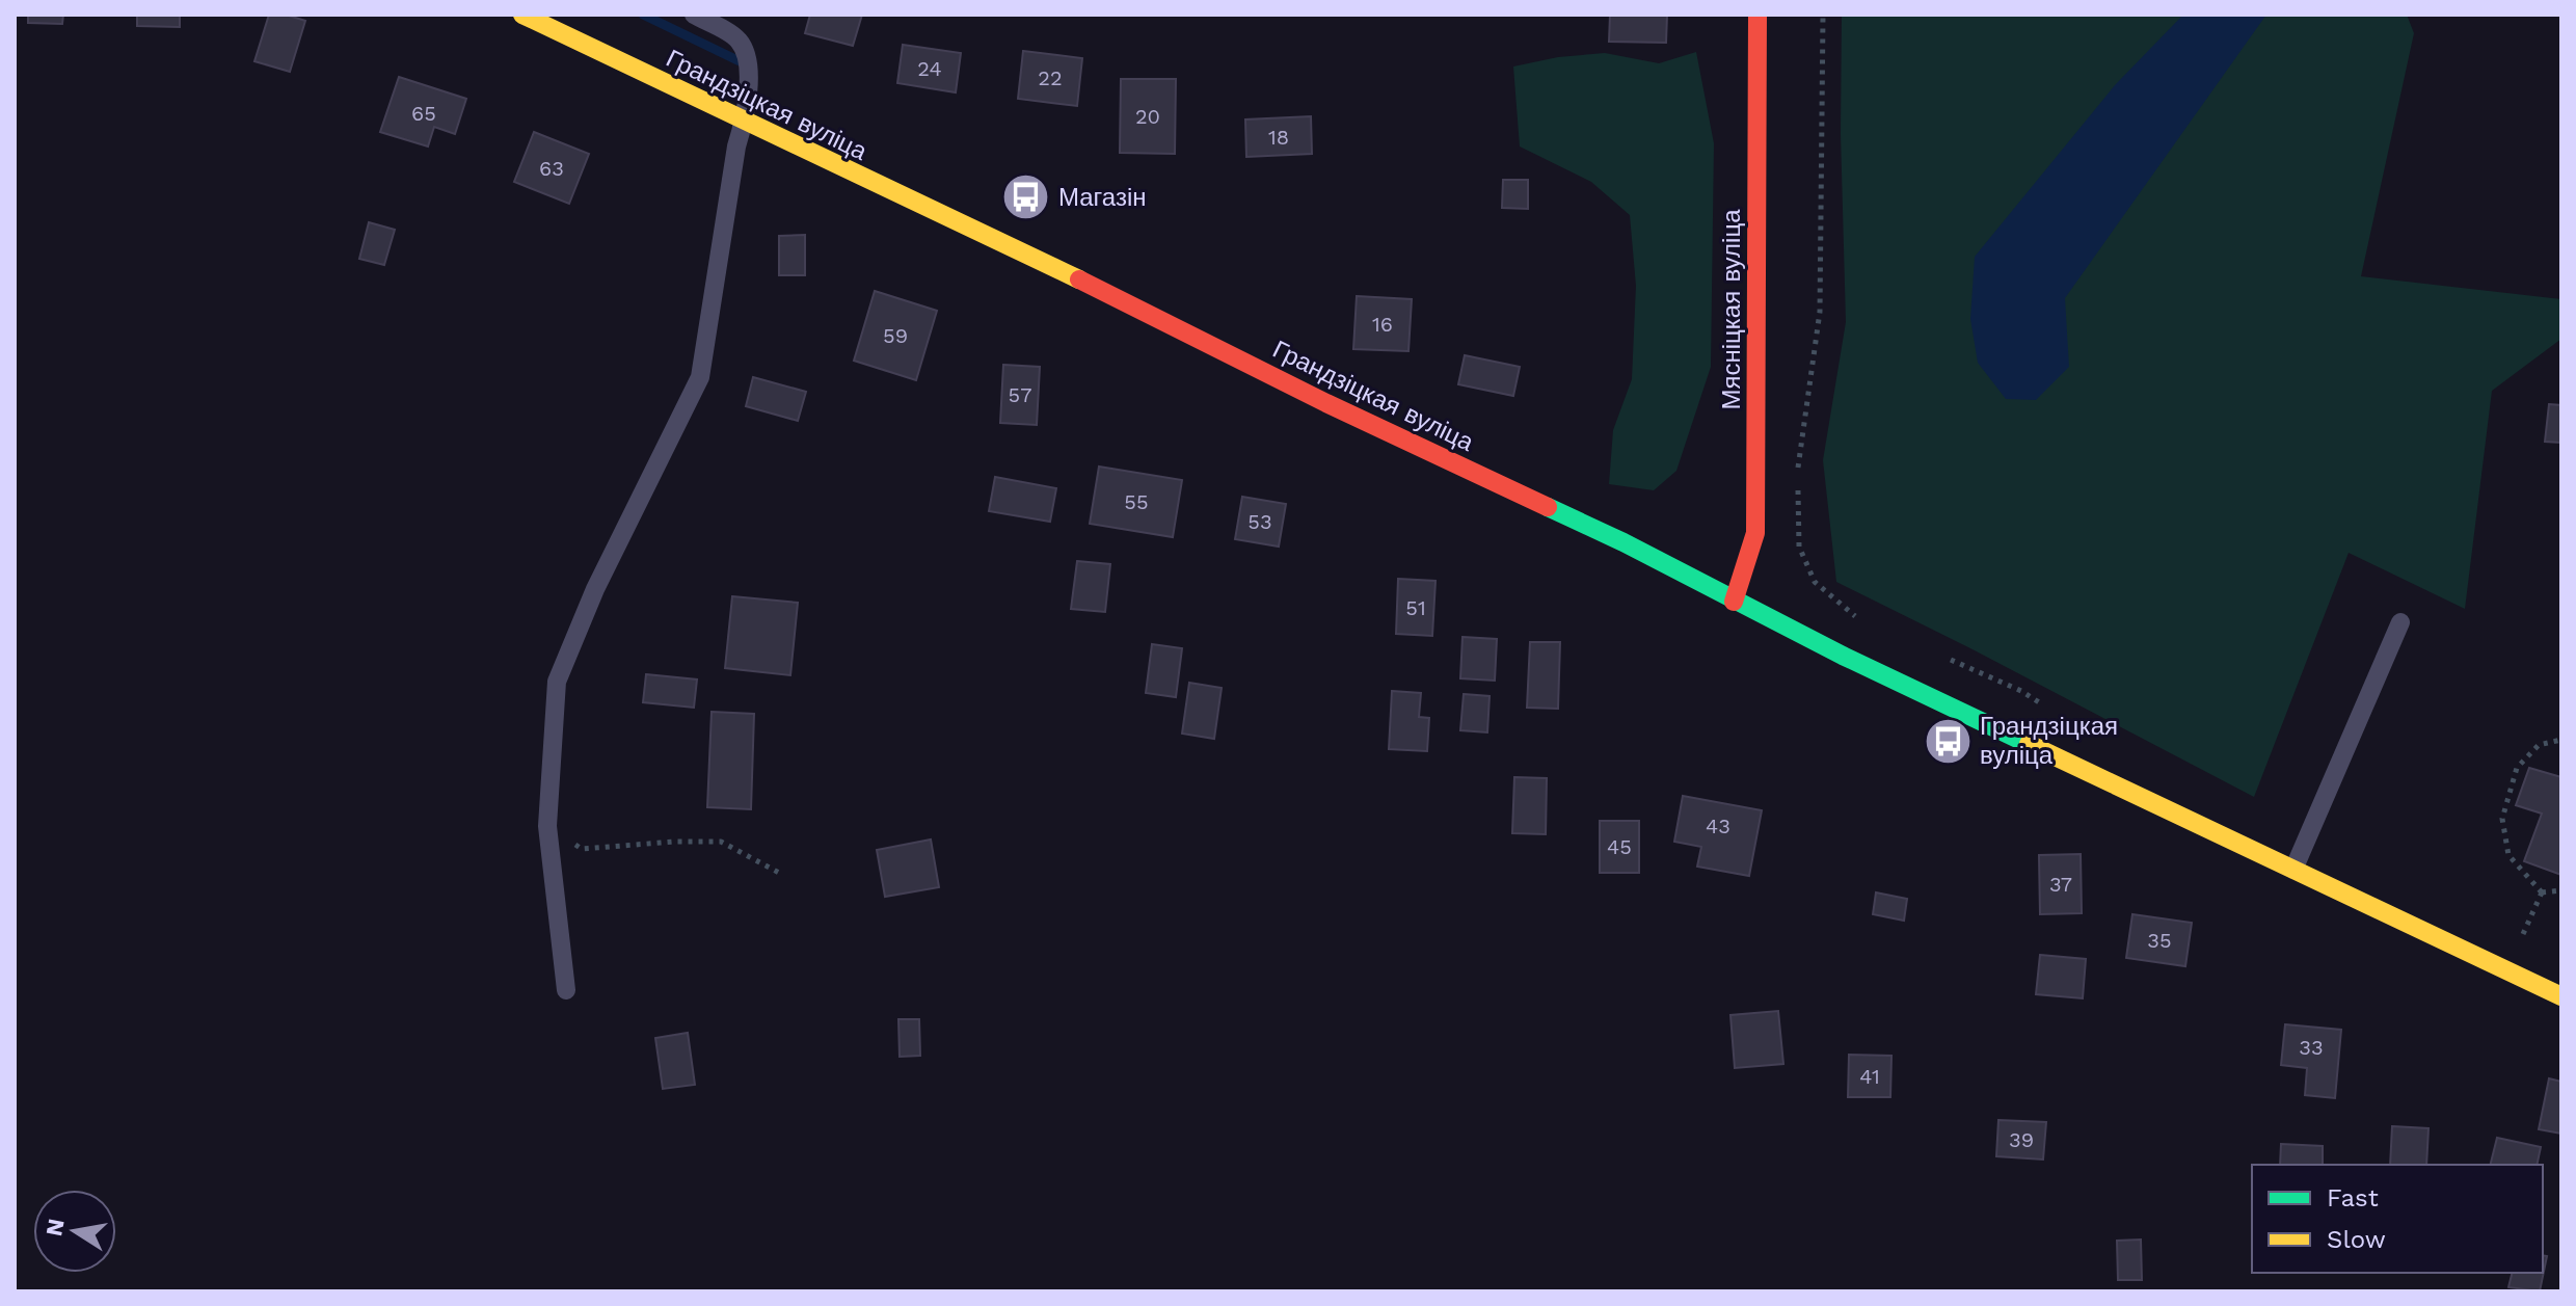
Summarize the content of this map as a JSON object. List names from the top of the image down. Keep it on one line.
{"streets":{"main road":["Грандзіцкая вуліца","Мясніцкая вуліца"]},"crossings":[["Грандзіцкая вуліца","Мясніцкая вуліца"]],"places":{"bus stop":["Магазін","Грандзіцкая вуліца"]},"house_numbers":["24","22","65","20","18","63","16","59","57","55","53","51","43","45","37","35","33","41","39"],"legend":["Fast","Slow"],"north":"left"}
